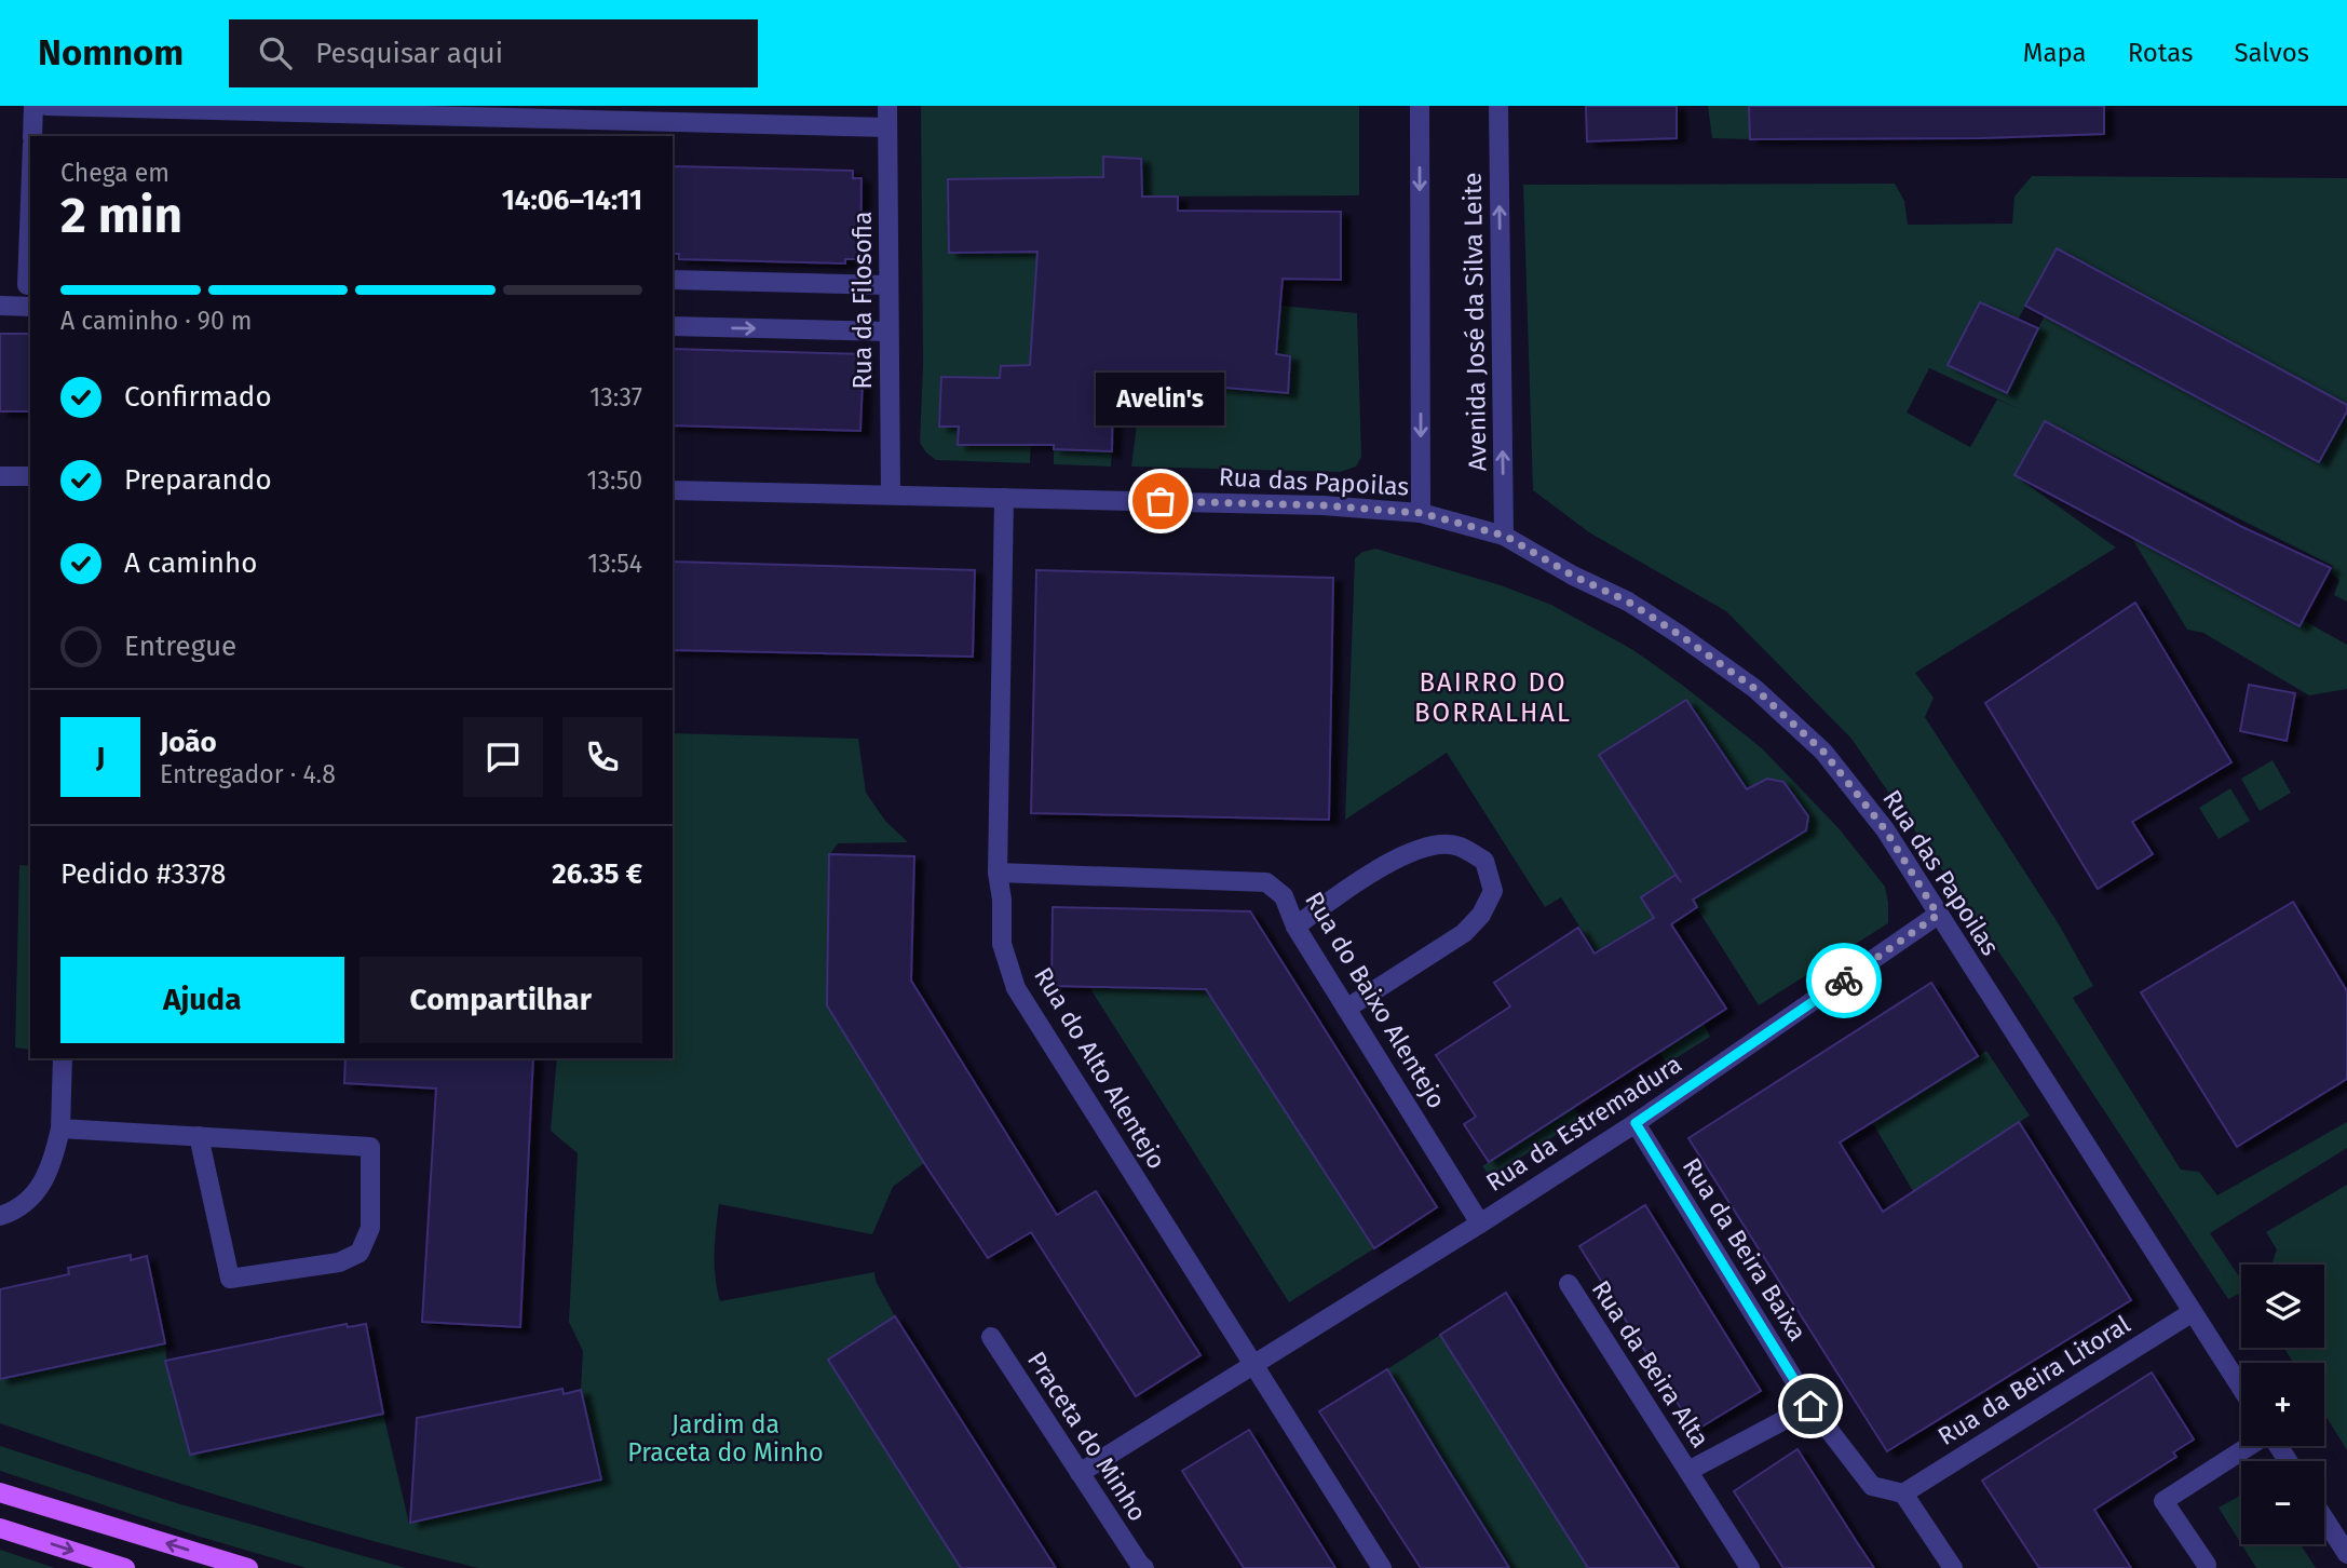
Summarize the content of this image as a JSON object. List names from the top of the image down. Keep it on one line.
{"streets":{"street":["Rua da Filosofia","Avenida José da Silva Leite","Rua das Papoilas","Rua do Baixo Alentejo","Rua do Alto Alentejo","Rua da Estremadura","Rua da Beira Baixa","Rua da Beira Alta","Rua da Beira Litoral","Praceta do Minho"]},"crossings":[["Rua da Filosofia","Rua das Papoilas"],["Avenida José da Silva Leite","Rua das Papoilas"],["Rua das Papoilas","Rua do Alto Alentejo"],["Rua das Papoilas","Rua da Estremadura"],["Rua das Papoilas","Rua da Beira Litoral"],["Rua do Baixo Alentejo","Rua do Alto Alentejo"],["Rua do Baixo Alentejo","Rua da Estremadura"],["Rua do Alto Alentejo","Rua da Estremadura"],["Rua da Estremadura","Rua da Beira Baixa"],["Rua da Estremadura","Praceta do Minho"],["Rua da Beira Baixa","Rua da Beira Alta"],["Rua da Beira Baixa","Rua da Beira Litoral"]],"districts":["BAIRRO DO BORRALHAL"],"parks":["Jardim da Praceta do Minho"],"places":["Avelin's"],"page":{"header":"Nomnom","search":"Pesquisar aqui","nav":["Mapa","Rotas","Salvos"],"heading":["2 min","Chega em","14:06–14:11"],"panel":["João","Entregador · 4.8","Pedido #3378","26.35 €"],"bar":"A caminho · 90 m","list":[["Confirmado","13:37"],["Preparando","13:50"],["A caminho","13:54"],"Entregue"],"bubble":"Avelin's","round":"J","buttons":["Ajuda","Compartilhar"],"map_buttons":["+","−"]}}
